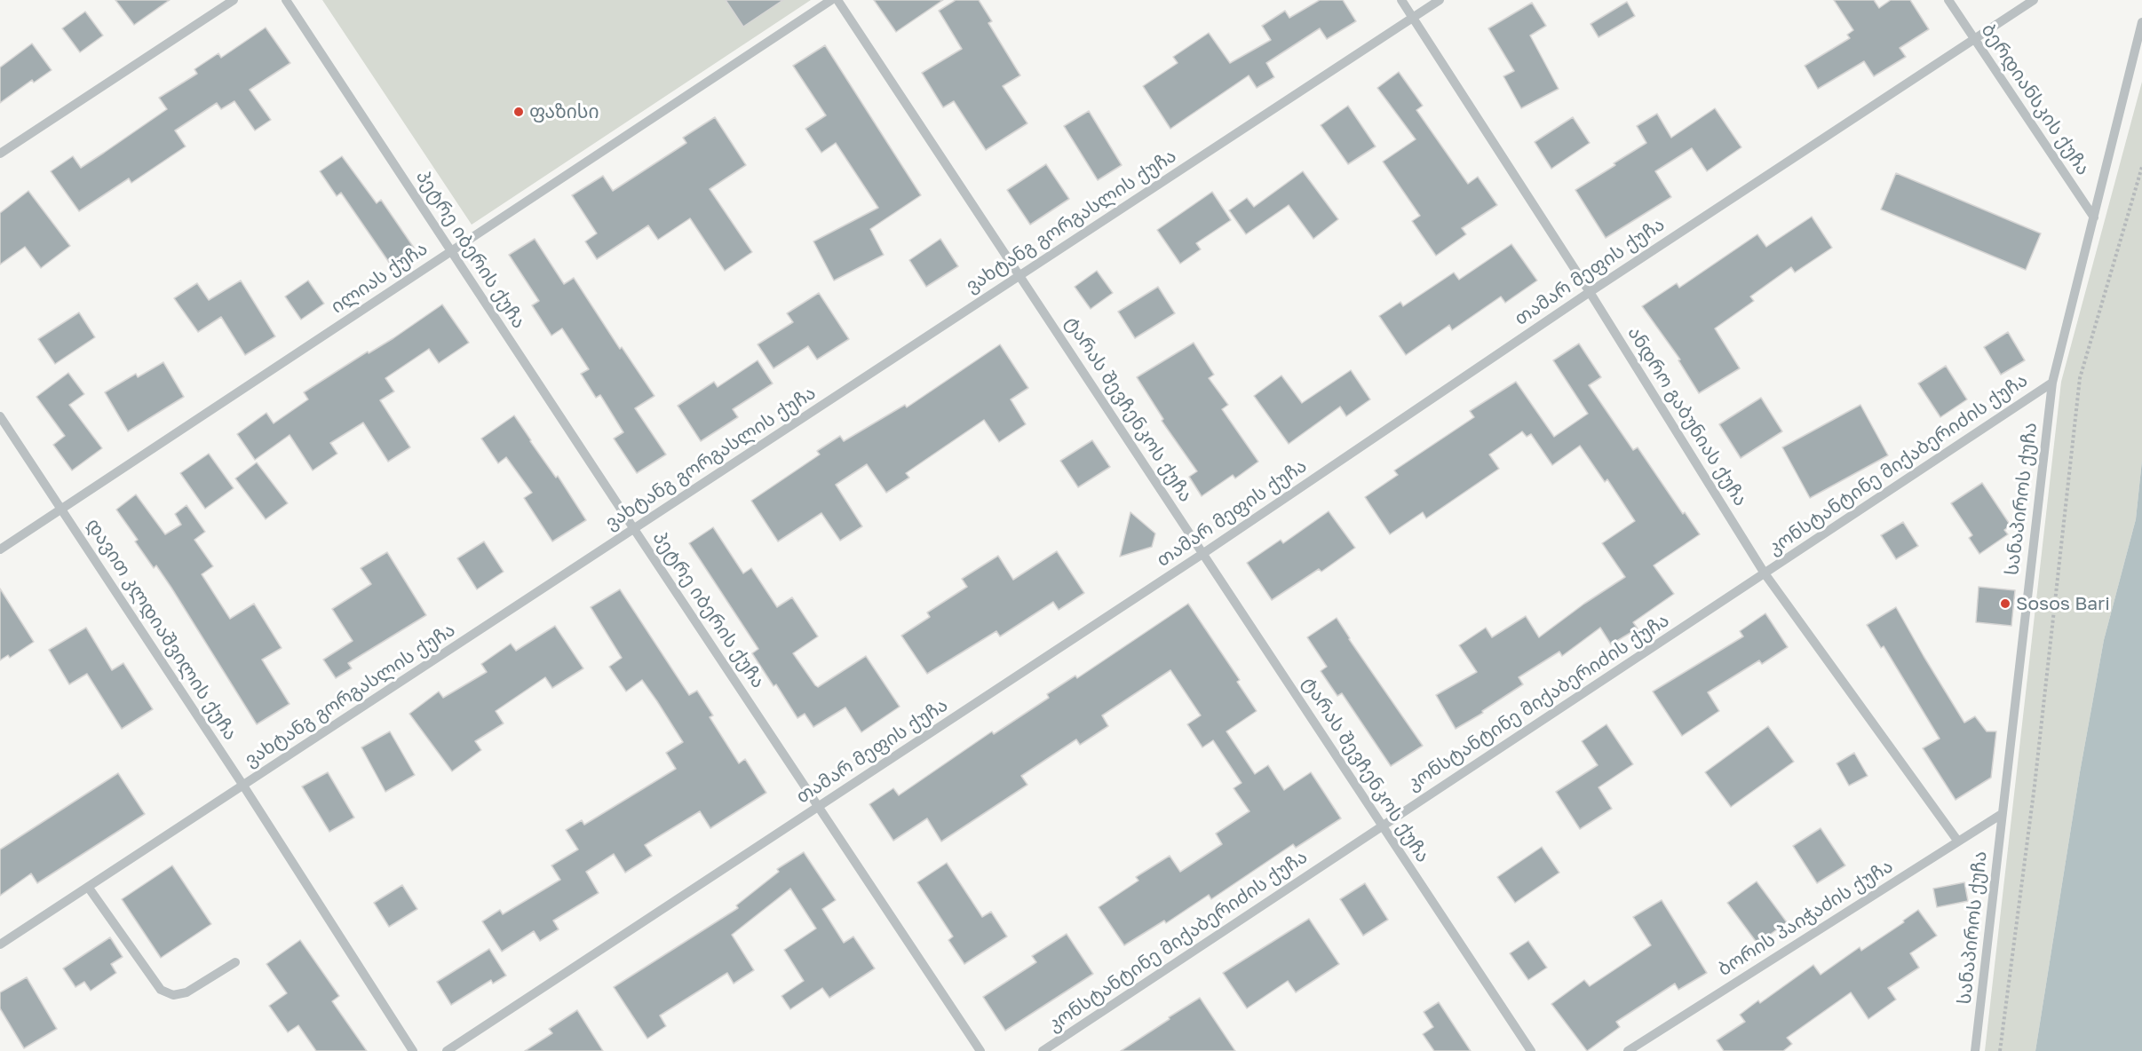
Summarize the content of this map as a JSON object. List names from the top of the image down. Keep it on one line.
{"streets":{"street":["ბერდიანსკის ქუჩა","ვახტანგ გორგასლის ქუჩა","პეტრე იბერის ქუჩა","თამარ მეფის ქუჩა","ილიას ქუჩა","ტარას შევჩენკოს ქუჩა","ანდრო გაბუნიას ქუჩა","კონსტანტინე მიქაბერიძის ქუჩა","სანაპიროს ქუჩა","დავით კლდიაშვილის ქუჩა","ბორის პაიჭაძის ქუჩა"]},"crossings":[["ბერდიანსკის ქუჩა","თამარ მეფის ქუჩა"],["ბერდიანსკის ქუჩა","სანაპიროს ქუჩა"],["ვახტანგ გორგასლის ქუჩა","პეტრე იბერის ქუჩა"],["ვახტანგ გორგასლის ქუჩა","ტარას შევჩენკოს ქუჩა"],["ვახტანგ გორგასლის ქუჩა","ანდრო გაბუნიას ქუჩა"],["ვახტანგ გორგასლის ქუჩა","დავით კლდიაშვილის ქუჩა"],["პეტრე იბერის ქუჩა","თამარ მეფის ქუჩა"],["პეტრე იბერის ქუჩა","ილიას ქუჩა"],["თამარ მეფის ქუჩა","ტარას შევჩენკოს ქუჩა"],["თამარ მეფის ქუჩა","ანდრო გაბუნიას ქუჩა"],["ილიას ქუჩა","დავით კლდიაშვილის ქუჩა"],["ტარას შევჩენკოს ქუჩა","კონსტანტინე მიქაბერიძის ქუჩა"],["ანდრო გაბუნიას ქუჩა","კონსტანტინე მიქაბერიძის ქუჩა"],["ანდრო გაბუნიას ქუჩა","ბორის პაიჭაძის ქუჩა"],["კონსტანტინე მიქაბერიძის ქუჩა","სანაპიროს ქუჩა"],["სანაპიროს ქუჩა","ბორის პაიჭაძის ქუჩა"]],"places":["ფაზისი","Sosos Bari"]}
